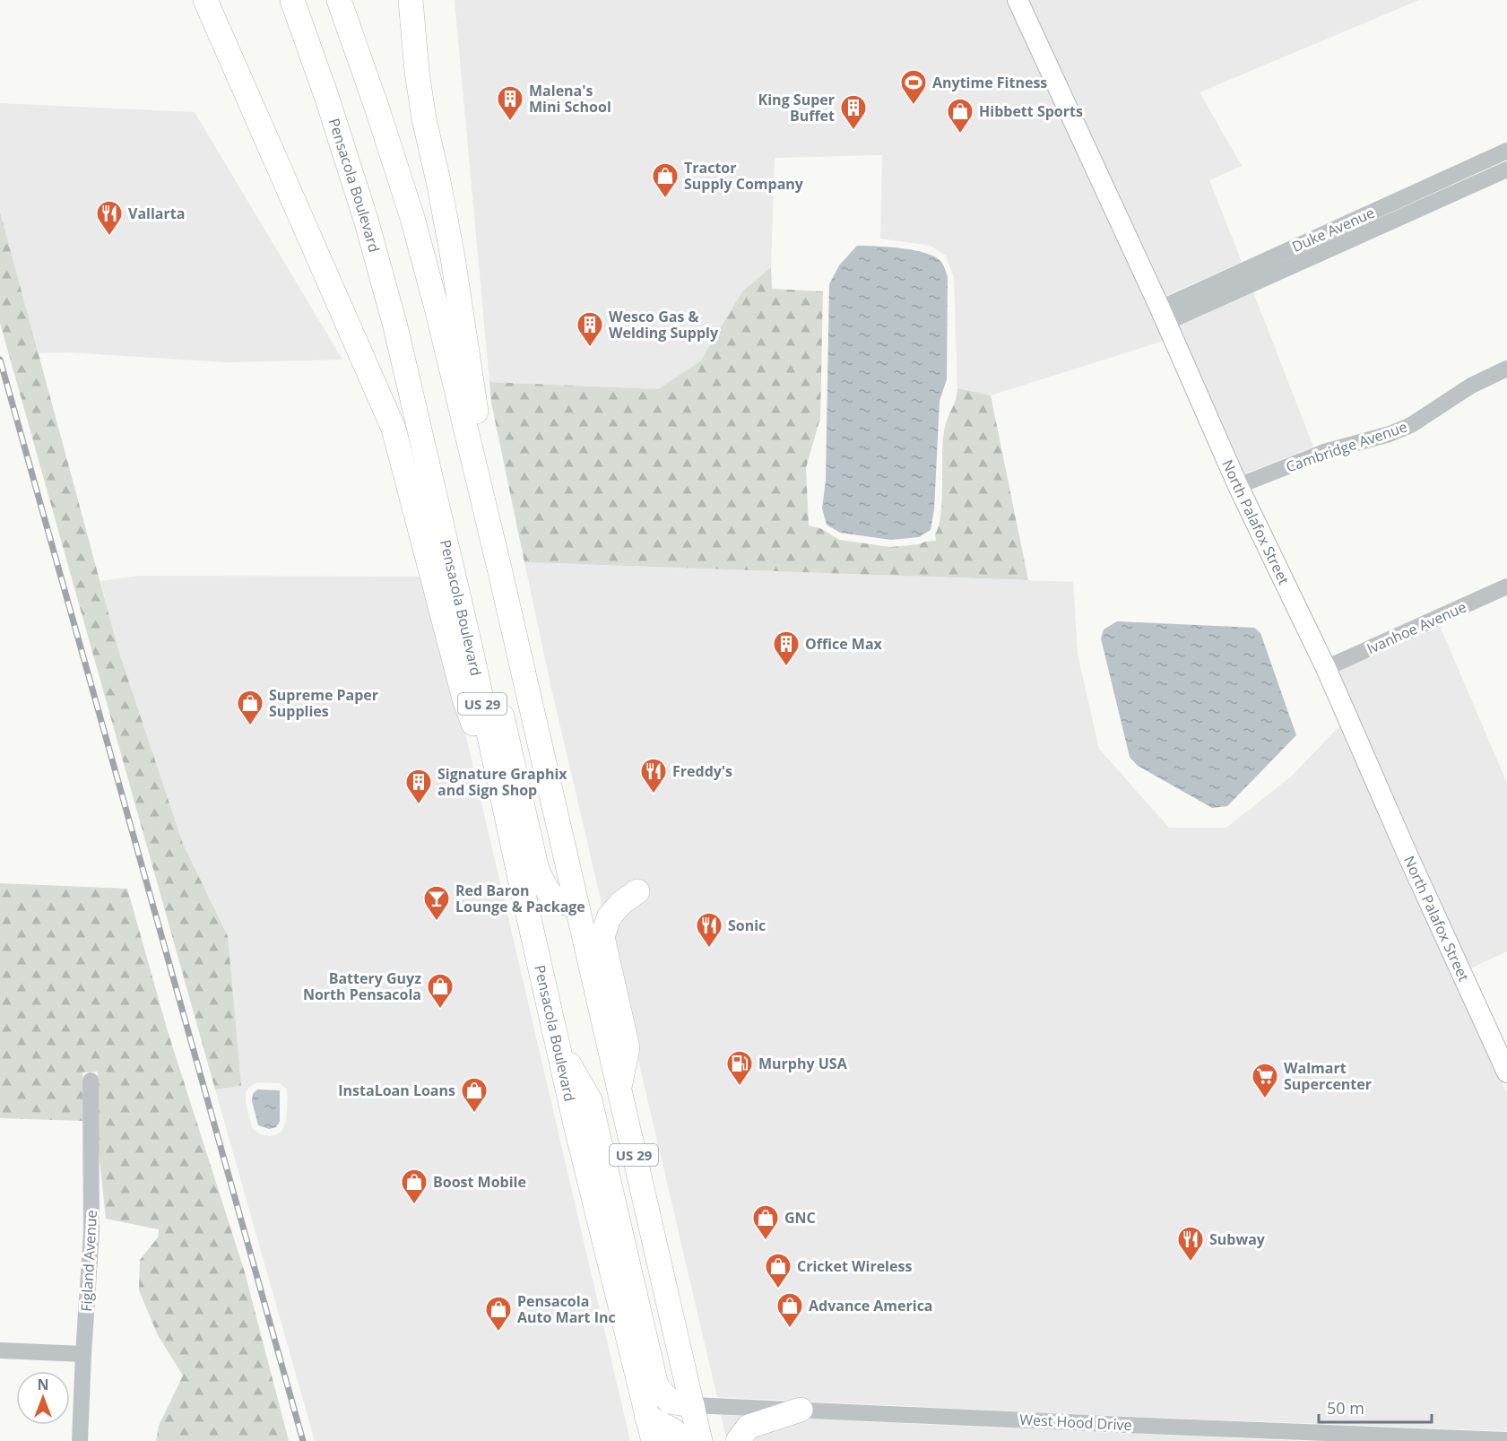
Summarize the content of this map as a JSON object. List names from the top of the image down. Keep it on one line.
{"streets":{"highway":["Pensacola Boulevard","US 29"],"main road":["North Palafox Street"],"street":["Duke Avenue","Cambridge Avenue","Ivanhoe Avenue","Figland Avenue","West Hood Drive"]},"crossings":[["Pensacola Boulevard","West Hood Drive"],["Duke Avenue","North Palafox Street"],["Cambridge Avenue","North Palafox Street"],["North Palafox Street","Ivanhoe Avenue"],["US 29","West Hood Drive"]],"places":{"sports":["Anytime Fitness"],"building":["Malena's Mini School","King Super Buffet","Wesco Gas & Welding Supply","Office Max","Signature Graphix and Sign Shop"],"shop":["Hibbett Sports","Tractor Supply Company","Supreme Paper Supplies","Battery Guyz North Pensacola","InstaLoan Loans","Boost Mobile","GNC","Cricket Wireless","Advance America","Pensacola Auto Mart Inc"],"restaurant":["Vallarta","Freddy's","Sonic","Subway"],"bar":["Red Baron Lounge & Package"],"fuel station":["Murphy USA"],"supermarket":["Walmart Supercenter"]},"scale_bar":"50 m","north":"top"}
